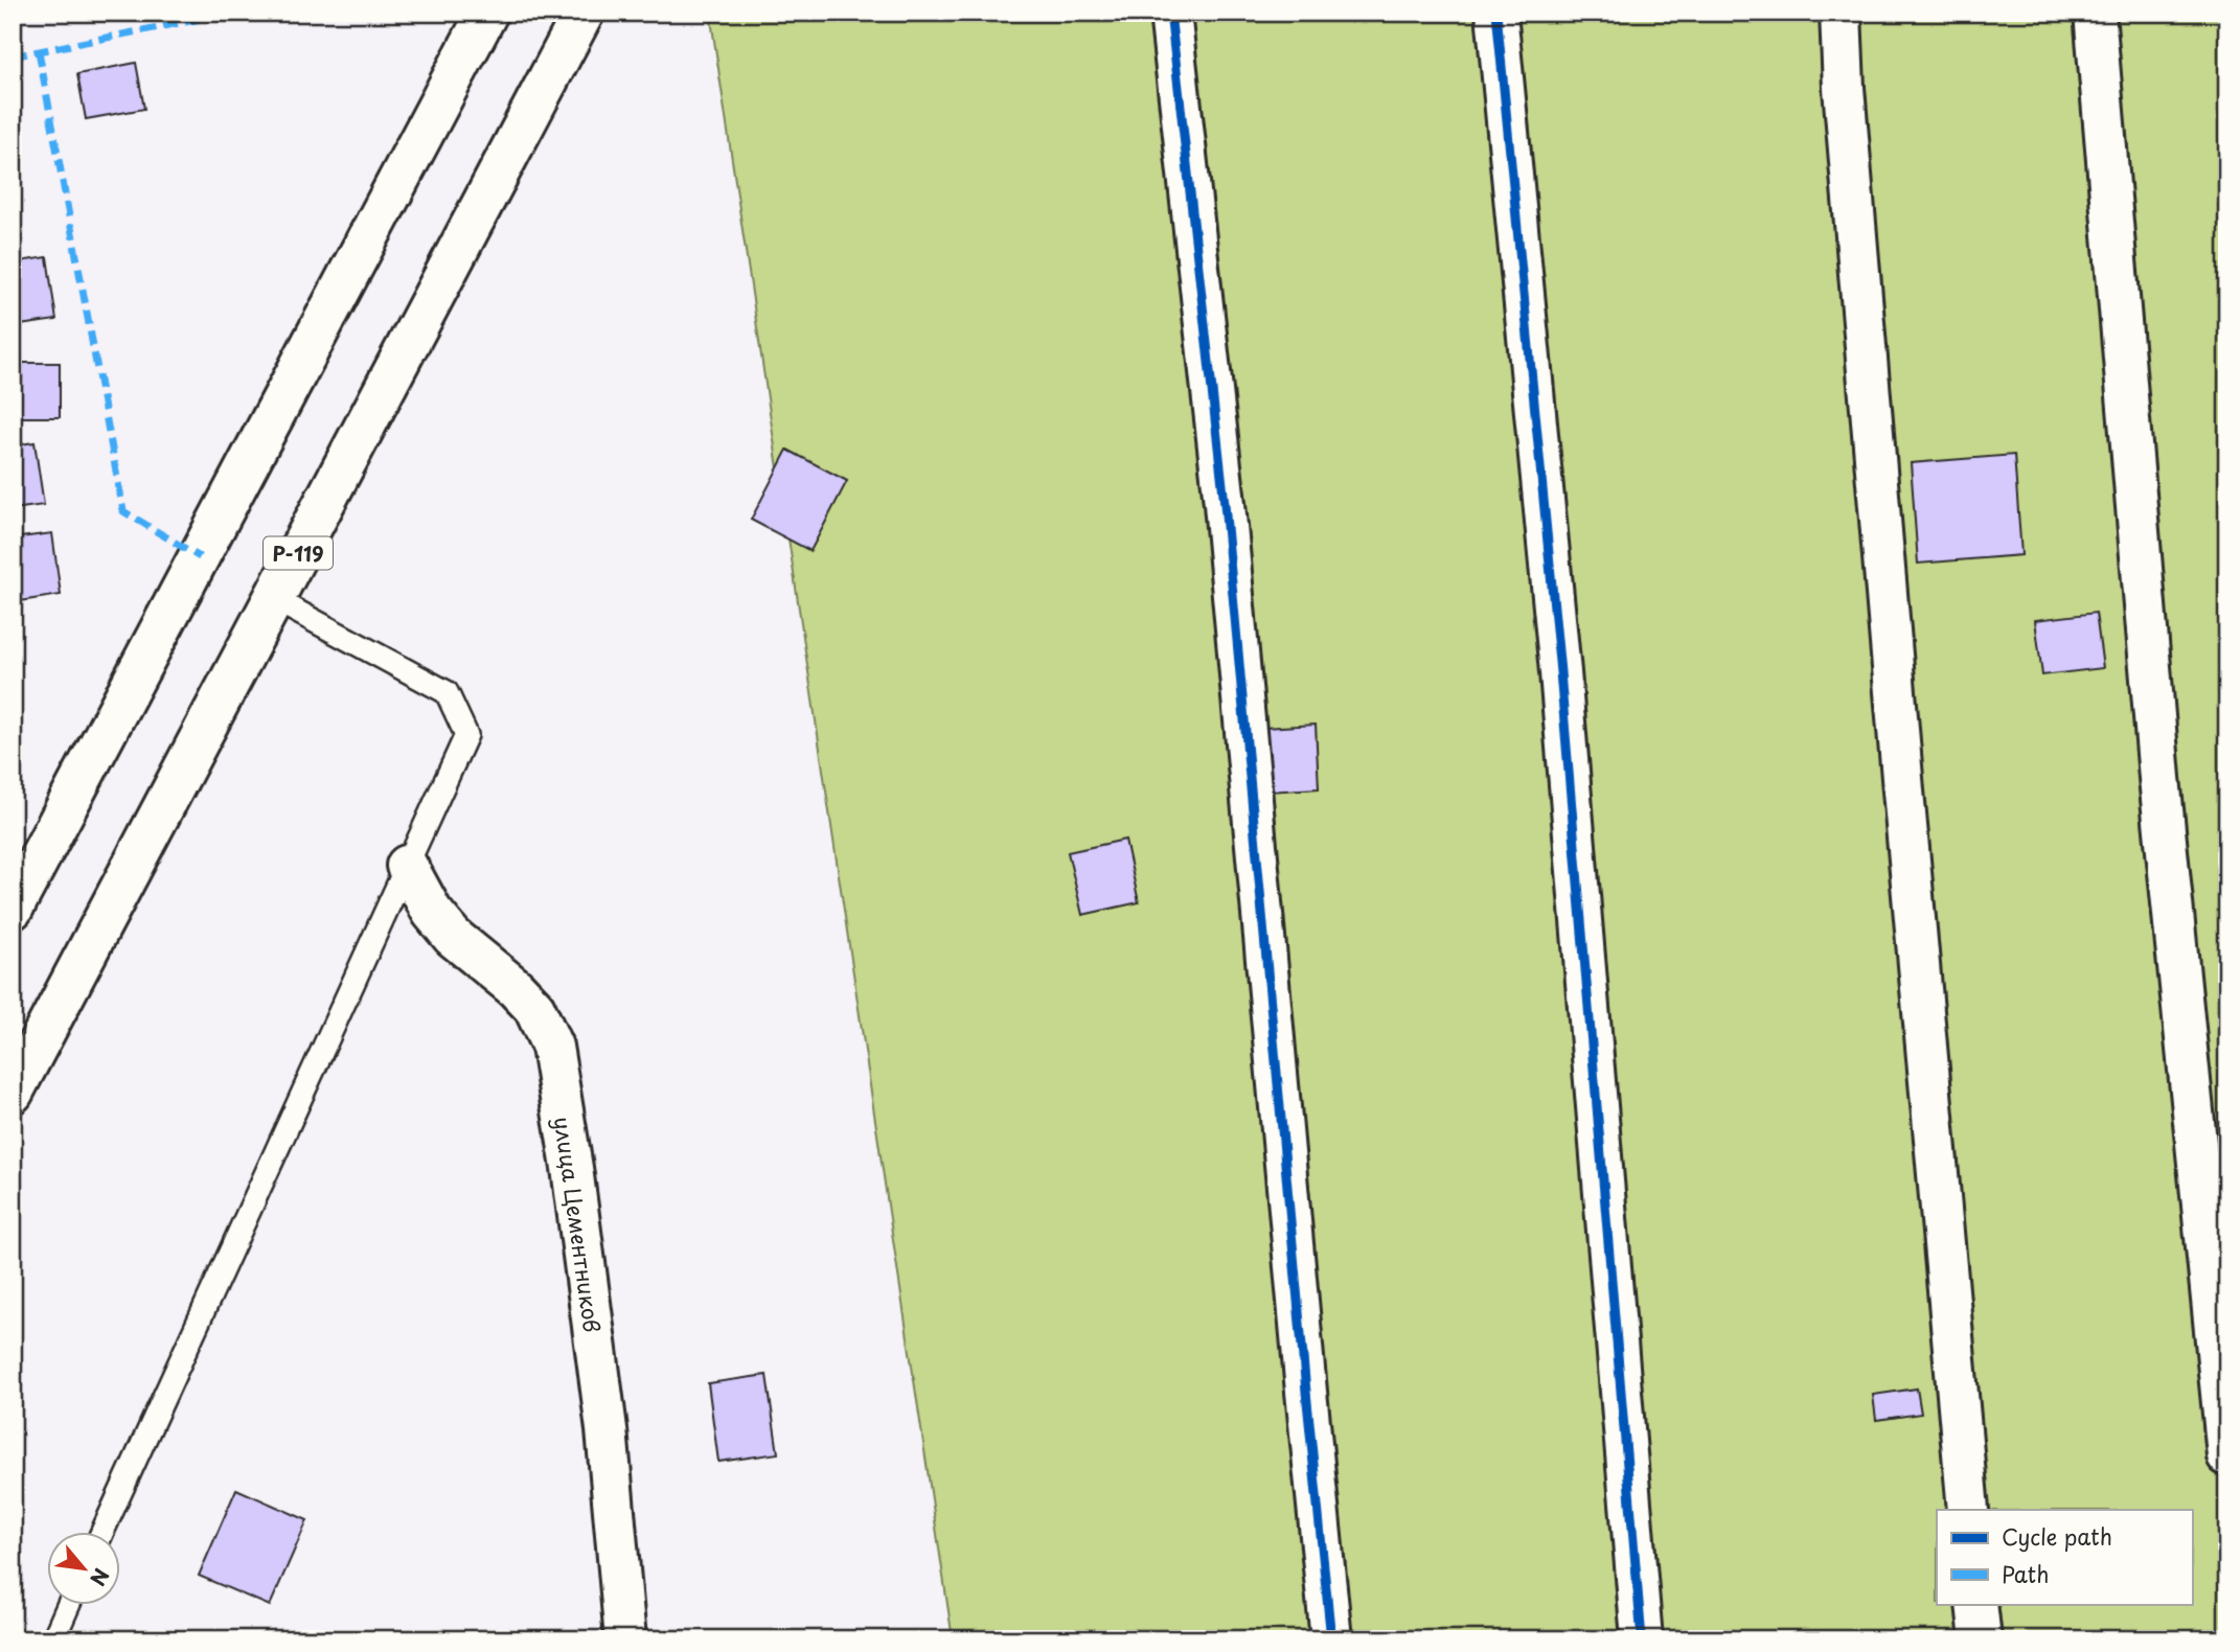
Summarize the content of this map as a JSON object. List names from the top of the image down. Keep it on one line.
{"streets":{"main road":["Р-119","улица Цементников"]},"legend":["Cycle path","Path"],"north":"bottom right"}
